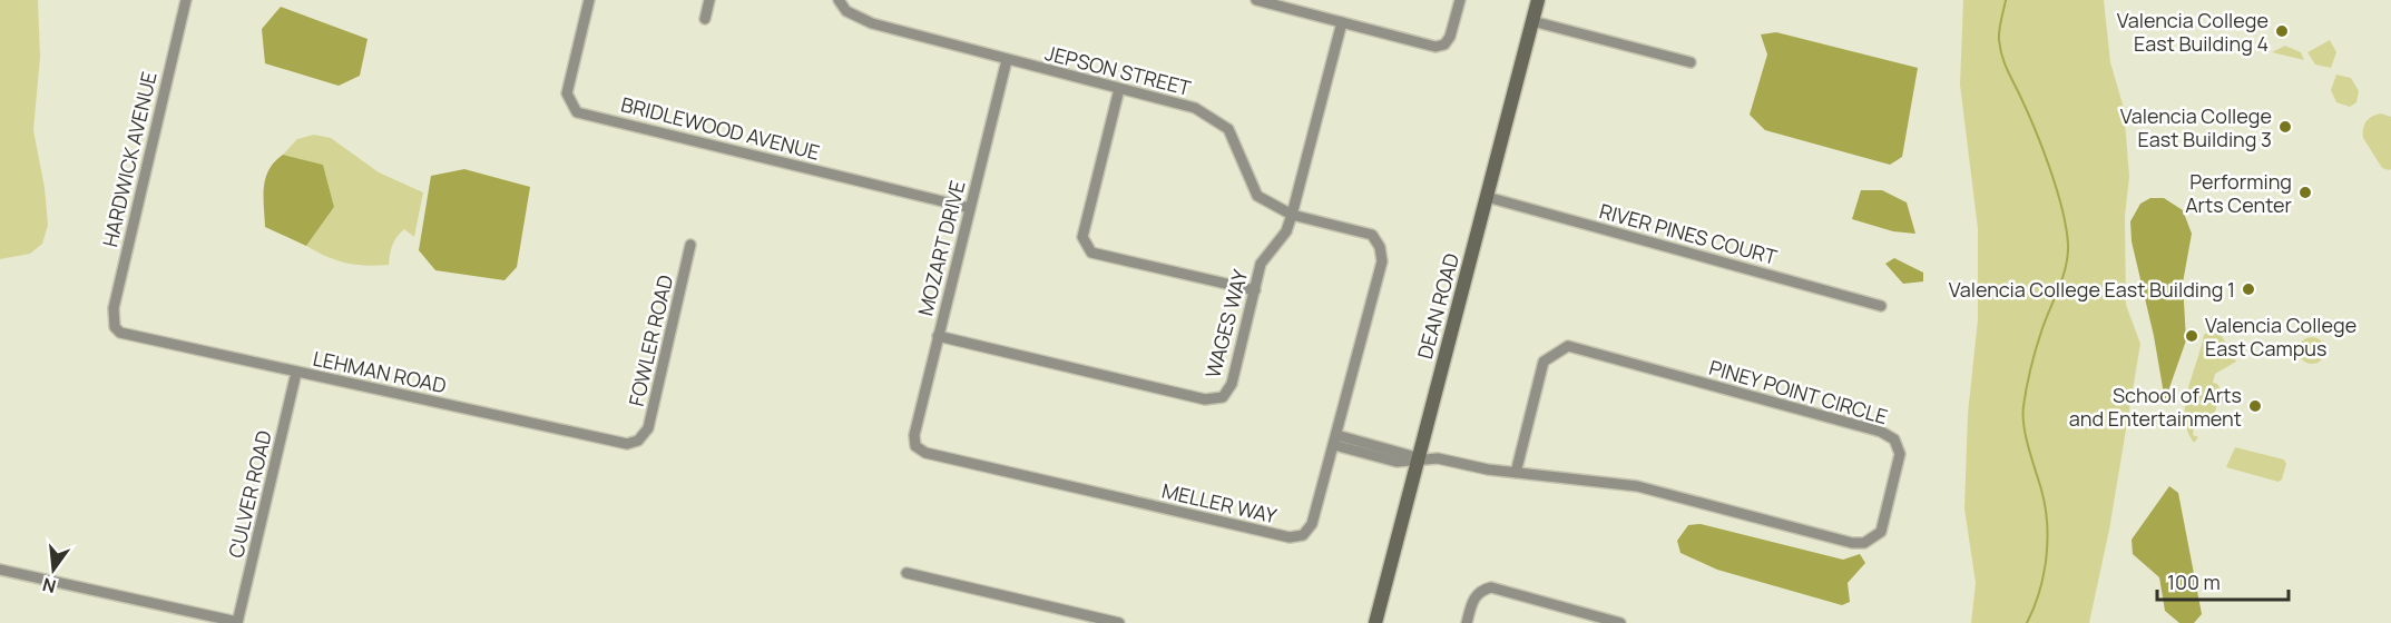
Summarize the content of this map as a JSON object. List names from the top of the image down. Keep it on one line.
{"streets":{"main road":["DEAN ROAD"],"street":["JEPSON STREET","BRIDLEWOOD AVENUE","HARDWICK AVENUE","RIVER PINES COURT","MOZART DRIVE","WAGES WAY","FOWLER ROAD","LEHMAN ROAD","PINEY POINT CIRCLE","CULVER ROAD","MELLER WAY"]},"crossings":[["JEPSON STREET","MOZART DRIVE"],["JEPSON STREET","WAGES WAY"],["JEPSON STREET","MELLER WAY"],["BRIDLEWOOD AVENUE","MOZART DRIVE"],["HARDWICK AVENUE","LEHMAN ROAD"],["RIVER PINES COURT","DEAN ROAD"],["MOZART DRIVE","WAGES WAY"],["MOZART DRIVE","MELLER WAY"],["DEAN ROAD","PINEY POINT CIRCLE"],["FOWLER ROAD","LEHMAN ROAD"],["LEHMAN ROAD","CULVER ROAD"],["PINEY POINT CIRCLE","MELLER WAY"]],"places":["Valencia College East Building 4","Valencia College East Building 3","Performing Arts Center","Valencia College East Building 1","Valencia College East Campus","School of Arts and Entertainment"],"scale_bar":"100 m","north":"bottom"}
